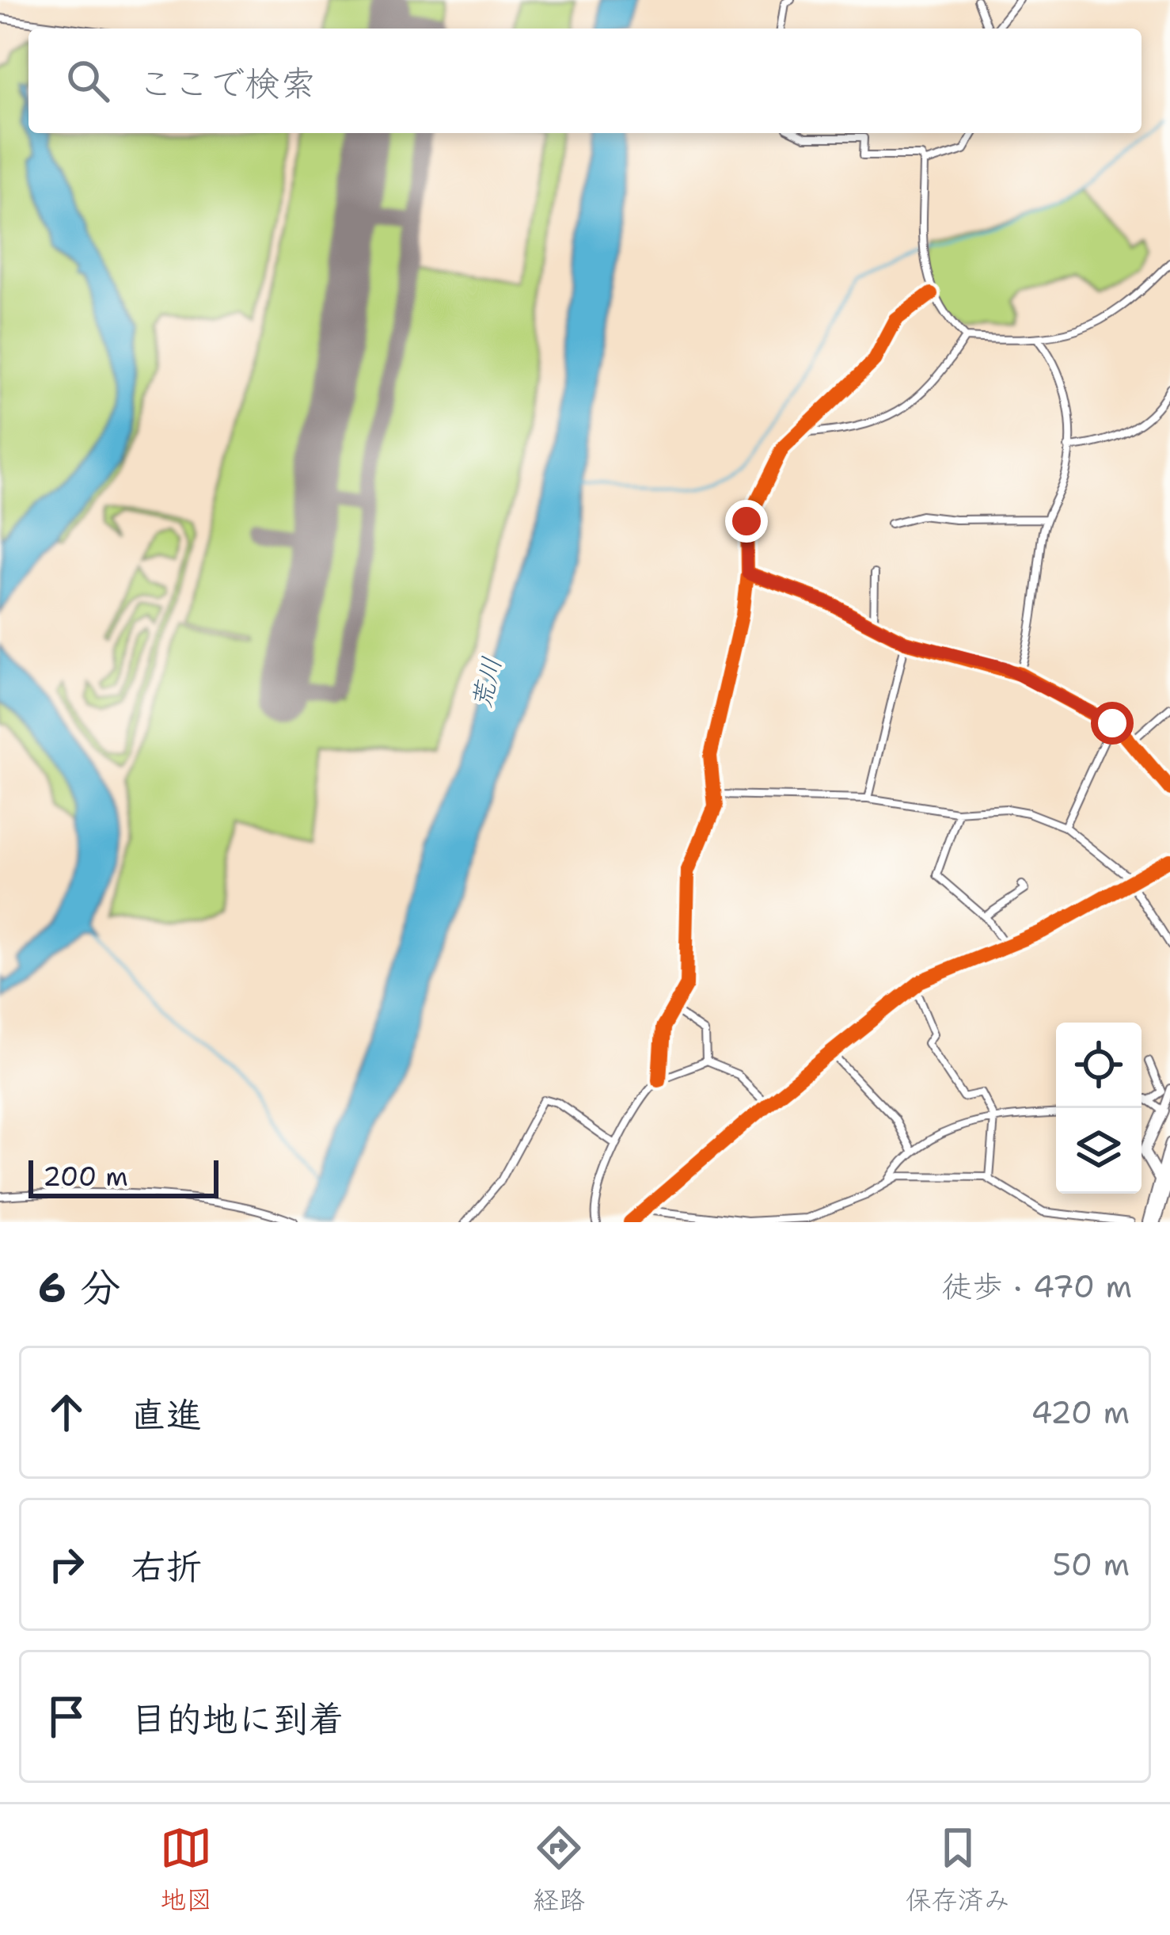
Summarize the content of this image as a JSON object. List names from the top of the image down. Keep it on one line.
{"water":["荒川"],"scale_bar":"200 m","page":{"search":"ここで検索","scale":"200 m","heading":["6 分","徒歩 · 470 m"],"list":[["直進","420 m"],["右折","50 m"],"目的地に到着"],"nav":["地図","経路","保存済み"]}}
